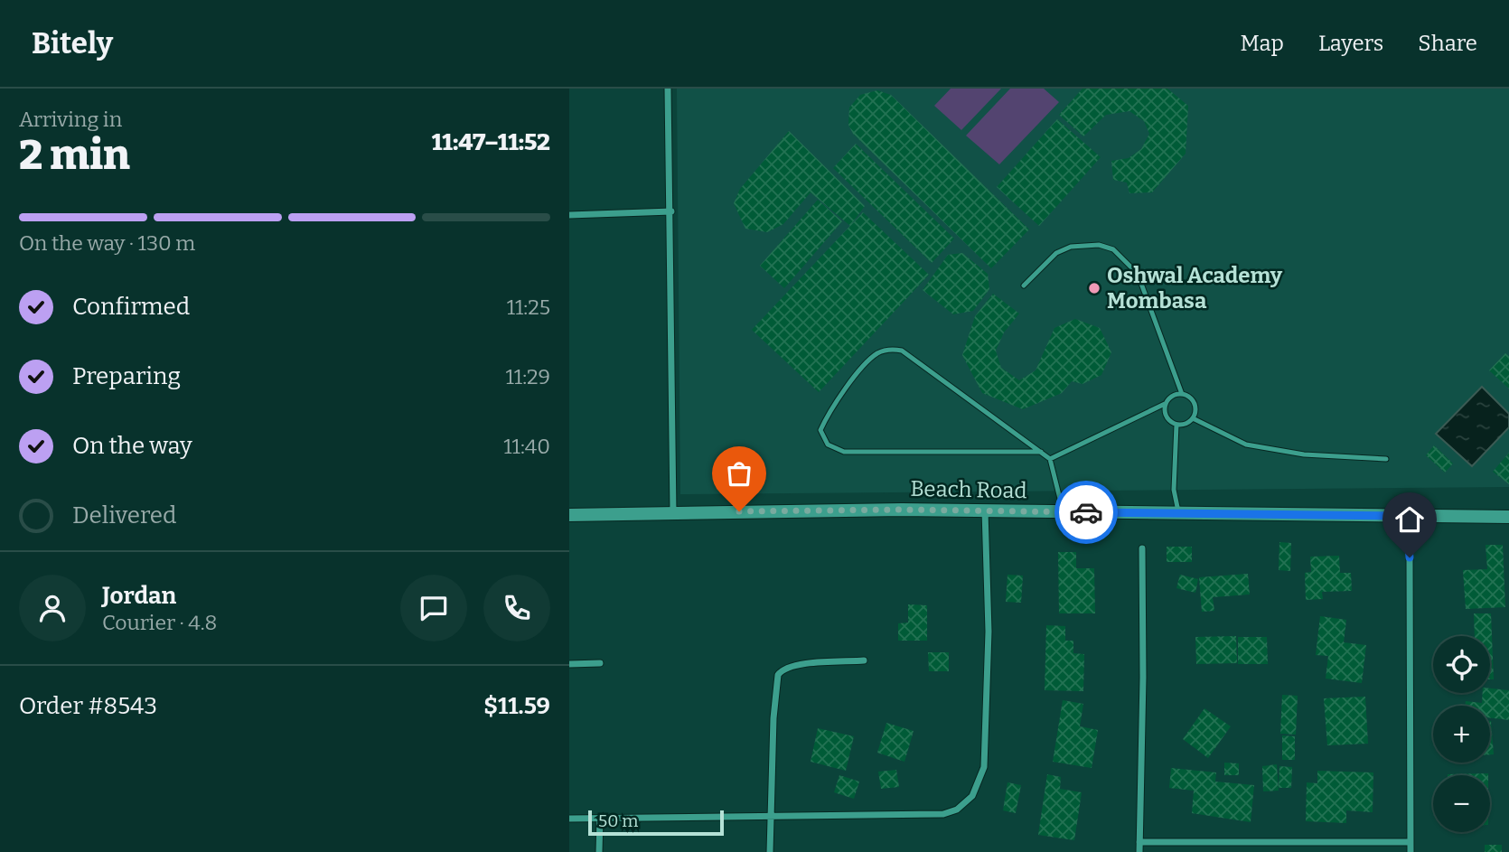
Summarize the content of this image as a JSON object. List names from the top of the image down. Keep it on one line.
{"streets":{"main road":["Beach Road"]},"places":["Oshwal Academy Mombasa"],"scale_bar":"50 m","page":{"header":"Bitely","nav":["Map","Layers","Share"],"heading":["2 min","Arriving in","11:47–11:52"],"panel":["Jordan","Courier · 4.8","Order #8543","$11.59"],"bar":"On the way · 130 m","list":[["Confirmed","11:25"],["Preparing","11:29"],["On the way","11:40"],"Delivered"],"map_buttons":["+","−"],"scale":"50 m"}}
